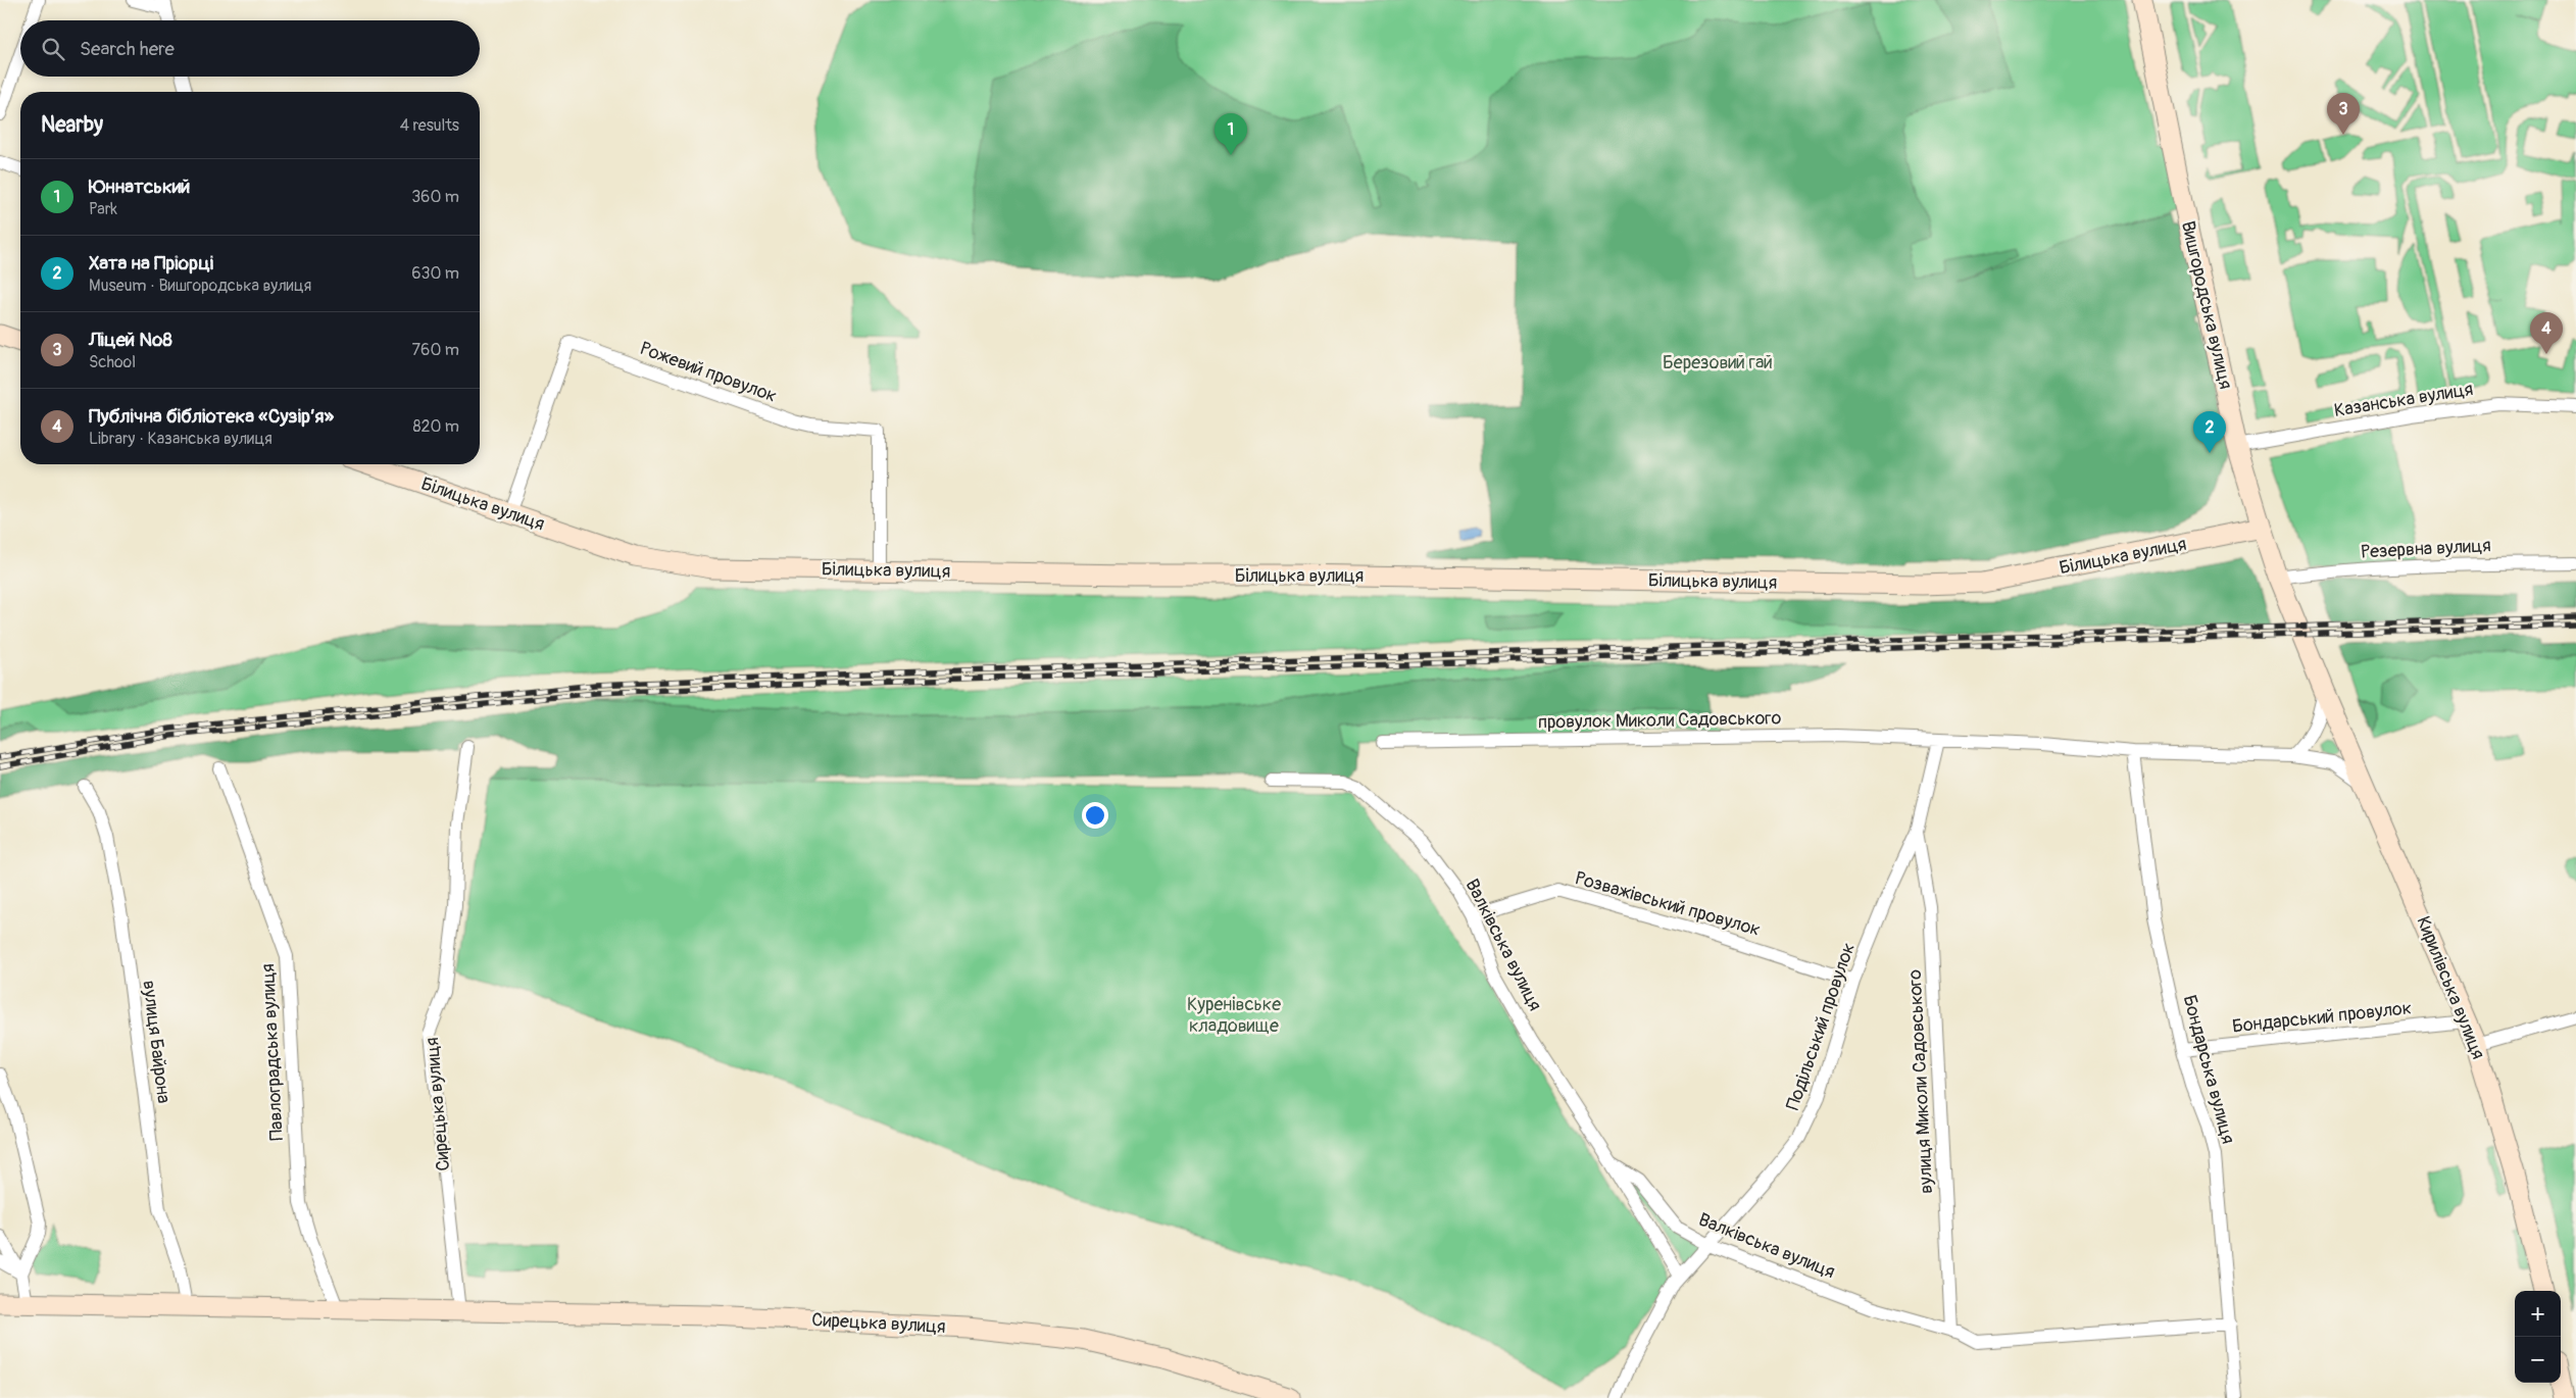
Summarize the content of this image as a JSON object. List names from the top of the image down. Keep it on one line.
{"streets":{"main road":["Вишгородська вулиця","Білицька вулиця","Кирилівська вулиця","Сирецька вулиця"],"street":["Рожевий провулок","Казанська вулиця","Резервна вулиця","провулок Миколи Садовського","Розважівський провулок","Валківська вулиця","Бондарський провулок","Подільський провулок","вулиця Байрона","Павлоградська вулиця","Бондарська вулиця","вулиця Миколи Садовського"]},"crossings":[["Вишгородська вулиця","Казанська вулиця"],["Вишгородська вулиця","Білицька вулиця"],["Вишгородська вулиця","Резервна вулиця"],["Вишгородська вулиця","Кирилівська вулиця"],["Рожевий провулок","Білицька вулиця"],["провулок Миколи Садовського","Подільський провулок"],["Розважівський провулок","Валківська вулиця"],["Розважівський провулок","Подільський провулок"],["Валківська вулиця","Подільський провулок"],["Валківська вулиця","Бондарська вулиця"],["Валківська вулиця","вулиця Миколи Садовського"],["Кирилівська вулиця","Бондарський провулок"],["Бондарський провулок","Бондарська вулиця"],["Подільський провулок","вулиця Миколи Садовського"],["вулиця Байрона","Сирецька вулиця"],["Павлоградська вулиця","Сирецька вулиця"]],"parks":["Березовий гай","Куренівське кладовище"],"page":{"search":"Search here","heading":["Nearby","4 results"],"pins":["3","1","4","2"],"list":[{"mark":"1","name":"Юннатський","note":"Park","value":"360 m"},{"mark":"2","name":"Хата на Пріорці","note":"Museum · Вишгородська вулиця","value":"630 m"},{"mark":"3","name":"Ліцей №8","note":"School","value":"760 m"},{"mark":"4","name":"Публічна бібліотека «Сузір’я»","note":"Library · Казанська вулиця","value":"820 m"}],"map_buttons":["+","−"]}}
